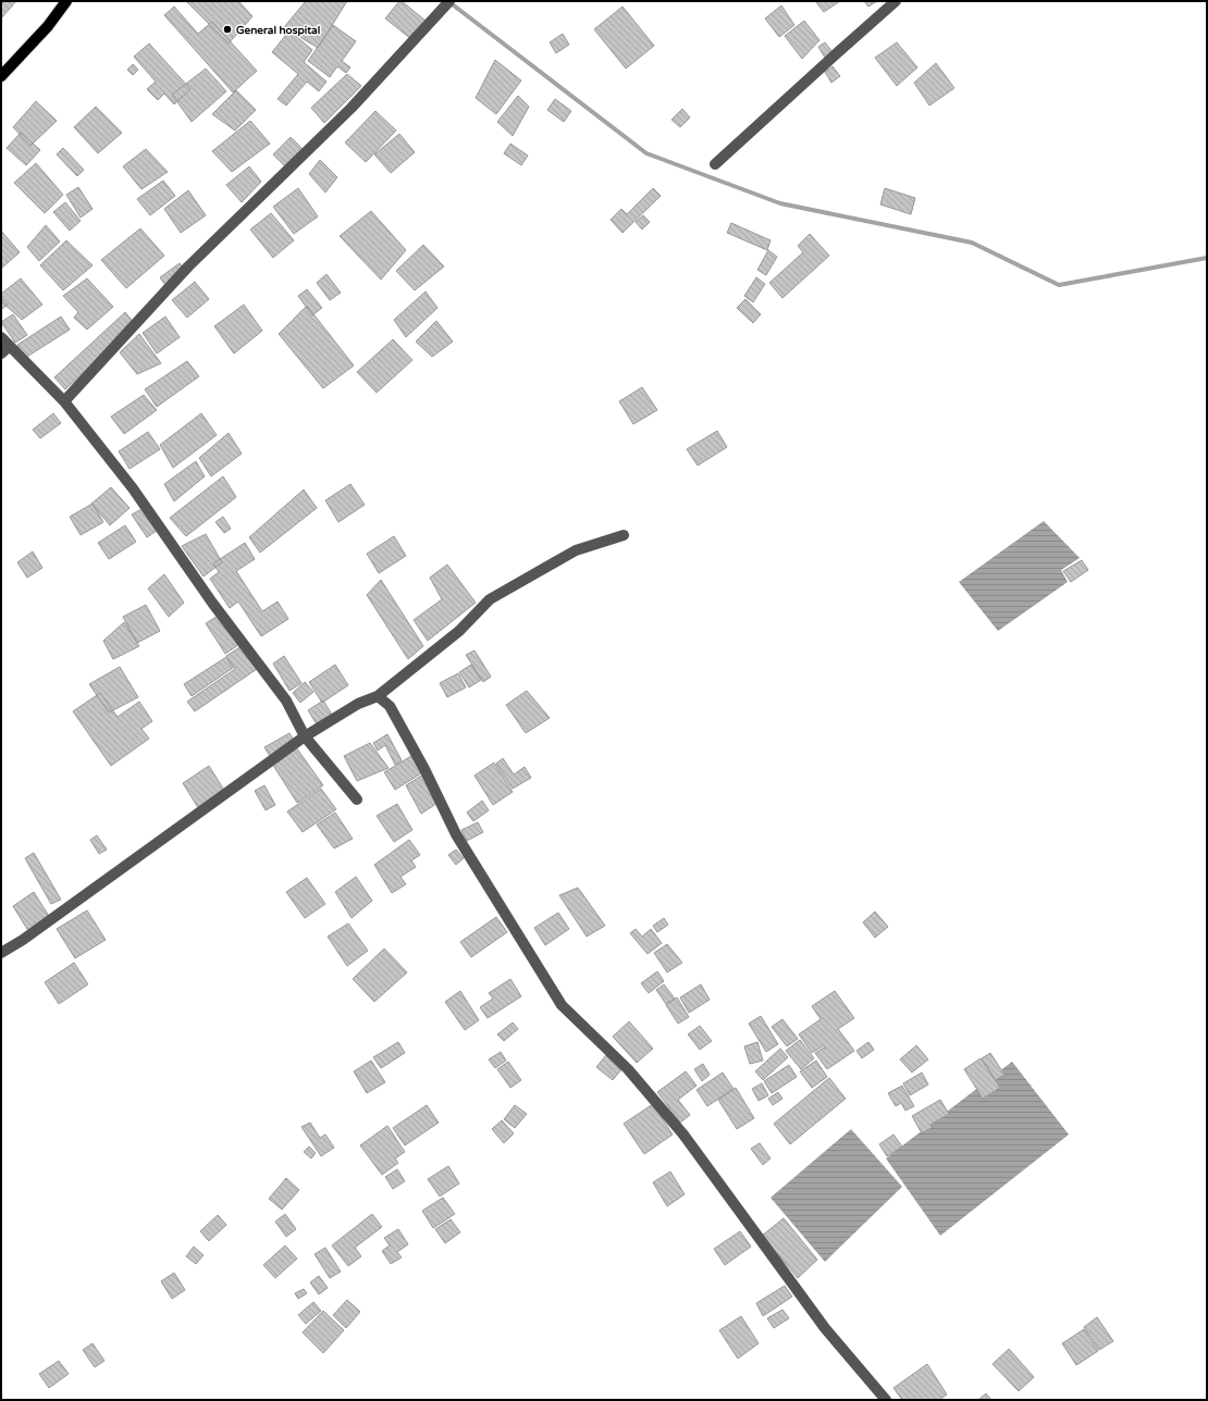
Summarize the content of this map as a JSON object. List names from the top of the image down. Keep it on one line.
{"places":["General hospital"]}
